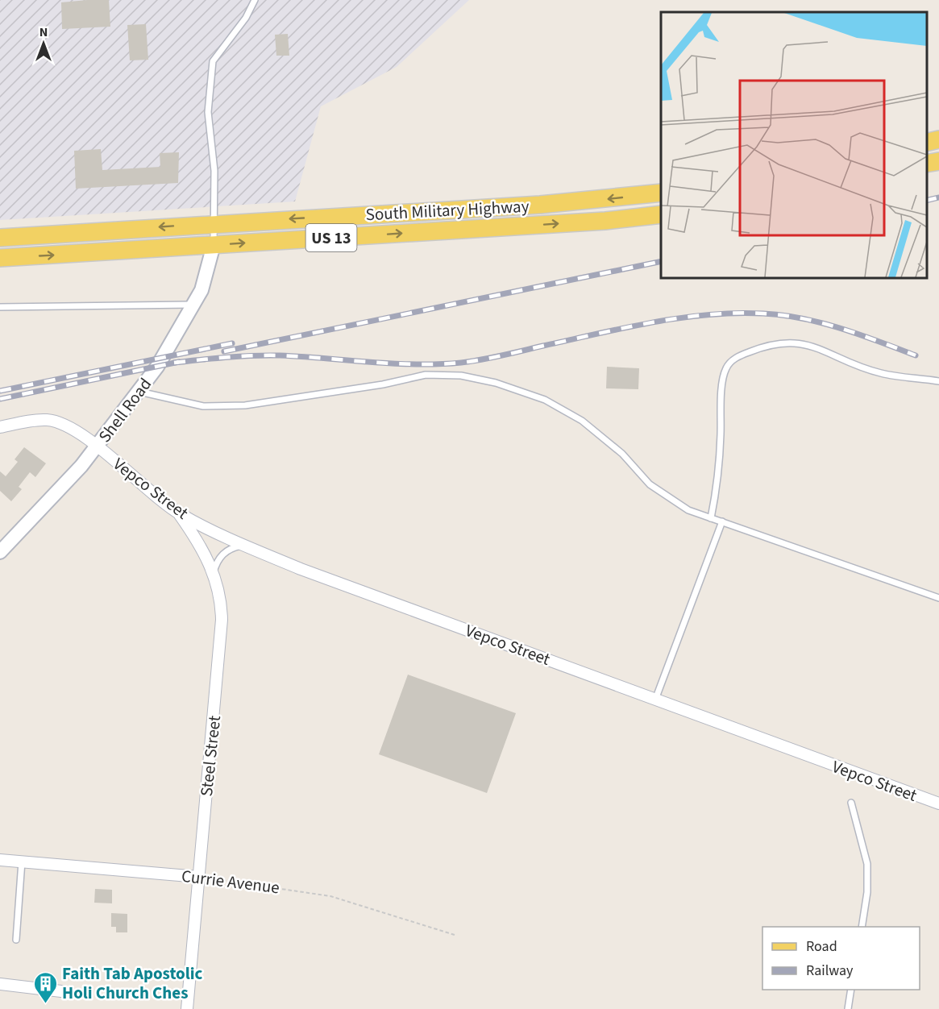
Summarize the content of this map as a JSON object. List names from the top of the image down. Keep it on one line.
{"streets":{"main road":["South Military Highway","US 13"],"street":["Shell Road","Vepco Street","Steel Street","Currie Avenue"]},"crossings":[["South Military Highway","Shell Road"],["Shell Road","Vepco Street"],["Vepco Street","Steel Street"],["Steel Street","Currie Avenue"]],"places":{"building":["Faith Tab Apostolic Holi Church Ches"]},"legend":["Road","Railway"],"north":"top"}
